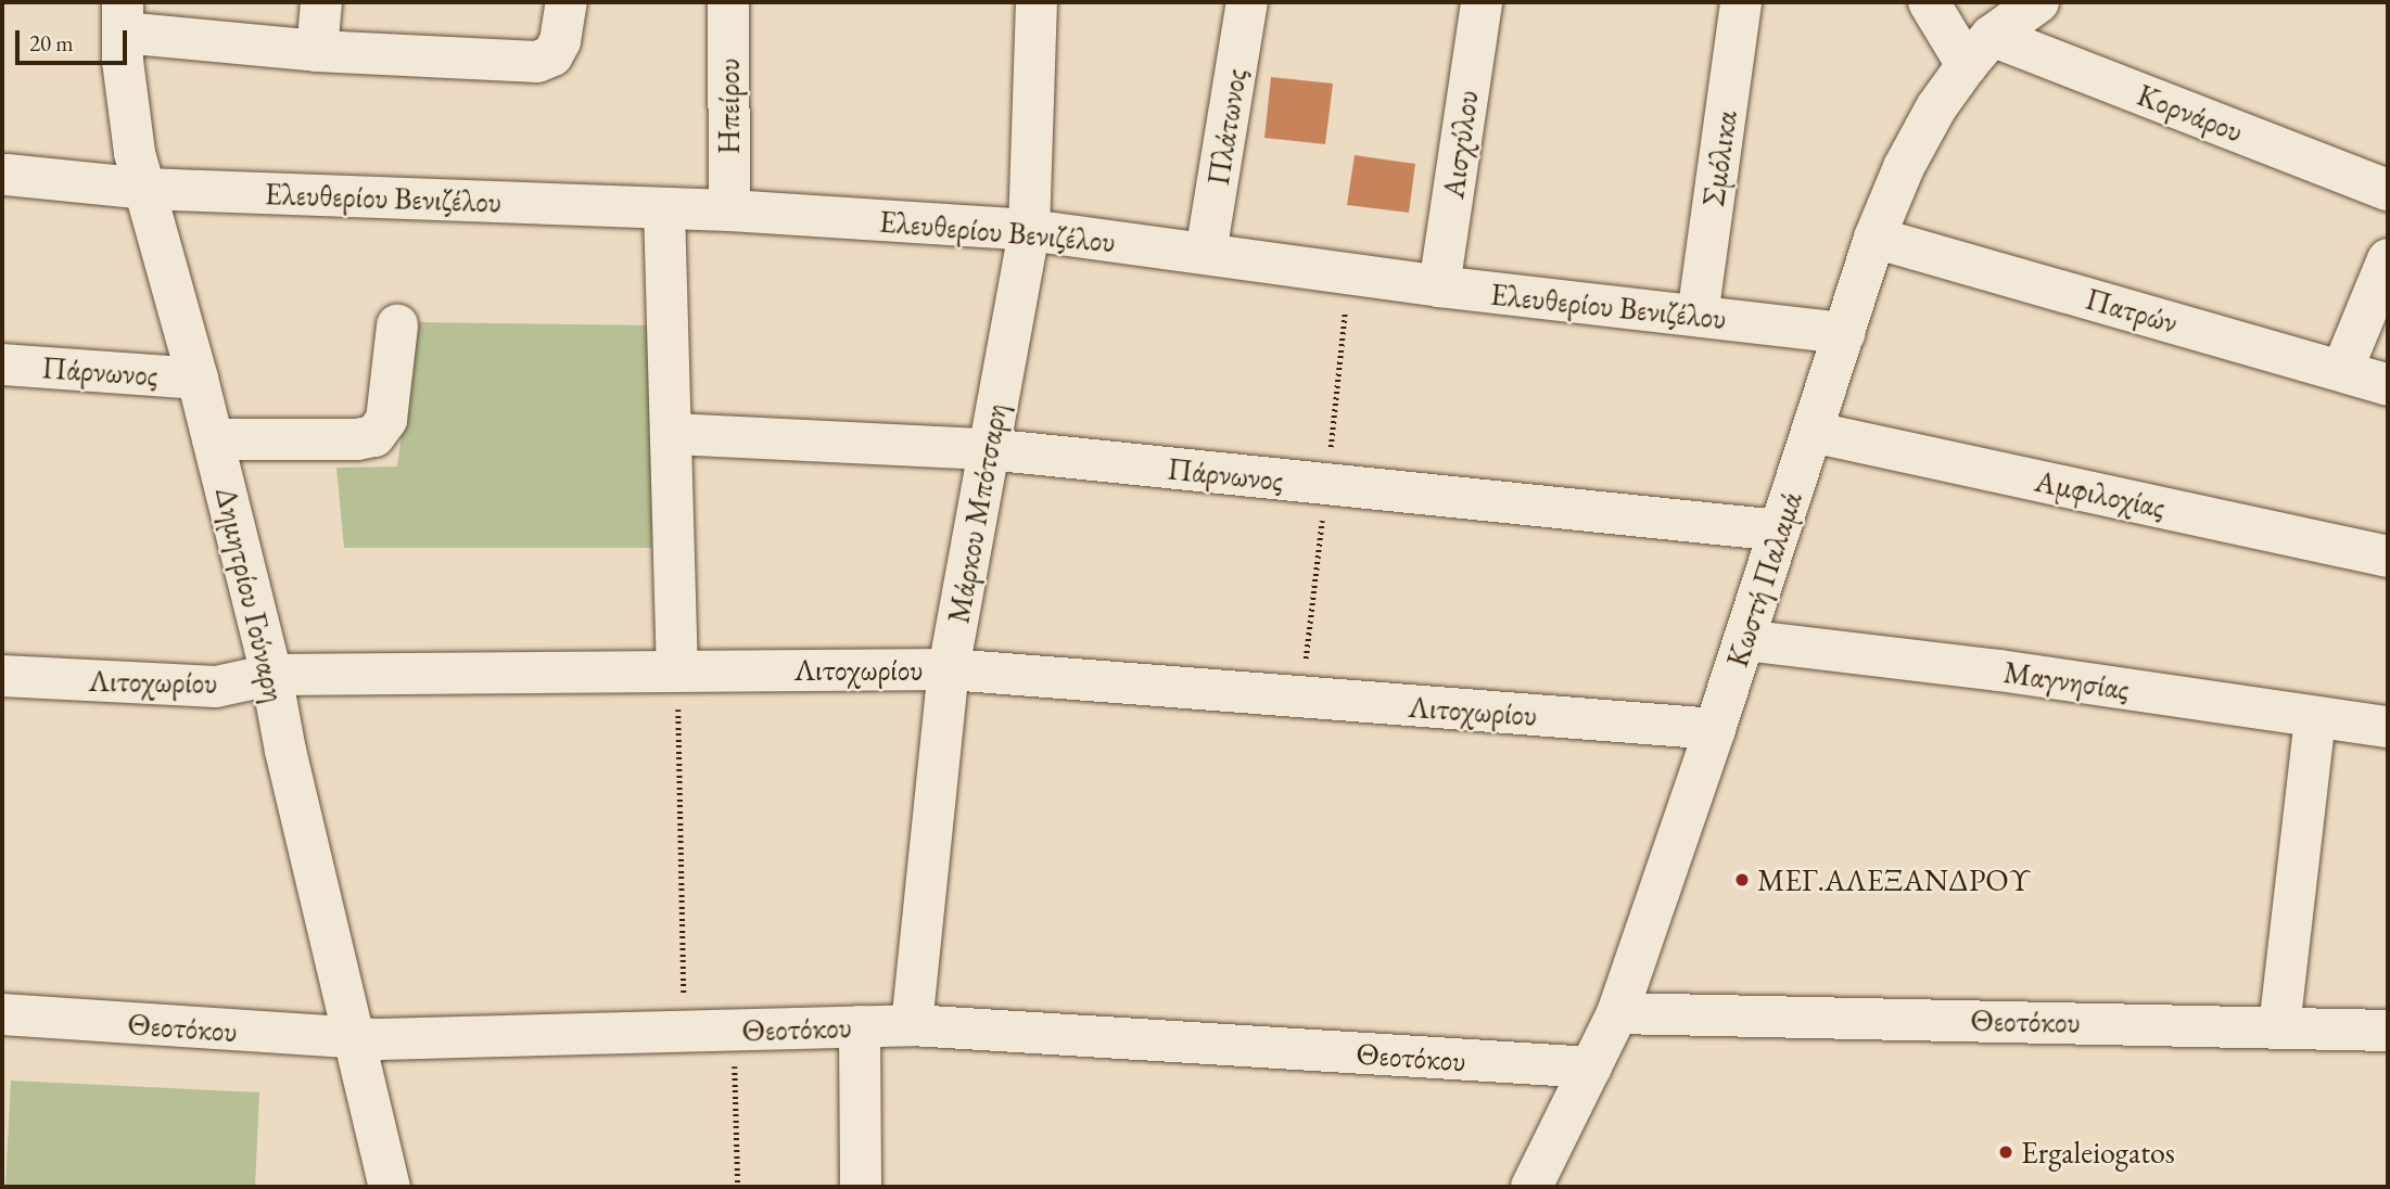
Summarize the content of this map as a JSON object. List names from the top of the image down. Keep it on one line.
{"streets":{"street":["Ηπείρου","Κορνάρου","Πλάτωνος","Αισχύλου","Σμόλικα","Ελευθερίου Βενιζέλου","Πατρών","Πάρνωνος","Αμφιλοχίας","Μάρκου Μπότσαρη","Κωστή Παλαμά","Δημητρίου Γούναρη","Λιτοχωρίου","Μαγνησίας","Θεοτόκου"]},"crossings":[["Ηπείρου","Ελευθερίου Βενιζέλου"],["Κορνάρου","Κωστή Παλαμά"],["Πλάτωνος","Ελευθερίου Βενιζέλου"],["Αισχύλου","Ελευθερίου Βενιζέλου"],["Σμόλικα","Ελευθερίου Βενιζέλου"],["Ελευθερίου Βενιζέλου","Μάρκου Μπότσαρη"],["Ελευθερίου Βενιζέλου","Κωστή Παλαμά"],["Ελευθερίου Βενιζέλου","Δημητρίου Γούναρη"],["Πατρών","Κωστή Παλαμά"],["Πάρνωνος","Μάρκου Μπότσαρη"],["Πάρνωνος","Κωστή Παλαμά"],["Πάρνωνος","Δημητρίου Γούναρη"],["Αμφιλοχίας","Κωστή Παλαμά"],["Μάρκου Μπότσαρη","Λιτοχωρίου"],["Μάρκου Μπότσαρη","Θεοτόκου"],["Κωστή Παλαμά","Λιτοχωρίου"],["Κωστή Παλαμά","Μαγνησίας"],["Κωστή Παλαμά","Θεοτόκου"],["Δημητρίου Γούναρη","Λιτοχωρίου"],["Δημητρίου Γούναρη","Θεοτόκου"]],"places":["ΜΕΓ.ΑΛΕΞΑΝΔΡΟΥ","Ergaleiogatos"],"scale_bar":"20 m"}
